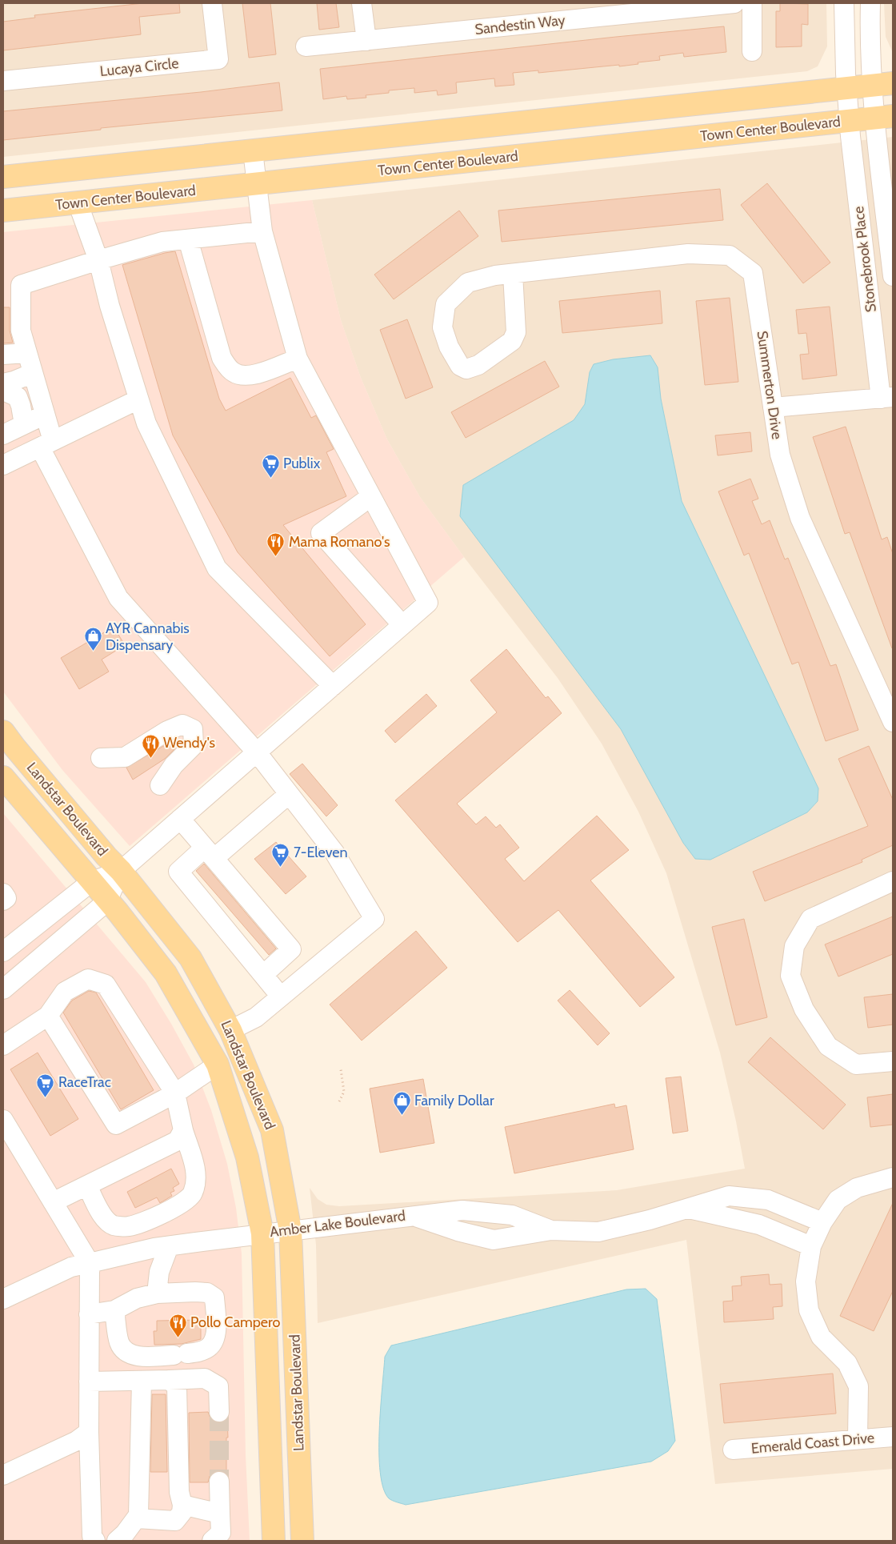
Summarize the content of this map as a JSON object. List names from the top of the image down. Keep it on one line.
{"streets":{"main road":["Town Center Boulevard","Landstar Boulevard"],"street":["Sandestin Way","Lucaya Circle","Stonebrook Place","Summerton Drive","Amber Lake Boulevard","Emerald Coast Drive"]},"crossings":[["Town Center Boulevard","Stonebrook Place"],["Landstar Boulevard","Amber Lake Boulevard"]],"places":{"supermarket":["Publix","7-Eleven","RaceTrac"],"restaurant":["Mama Romano's","Wendy's","Pollo Campero"],"shop":["AYR Cannabis Dispensary","Family Dollar"]}}
